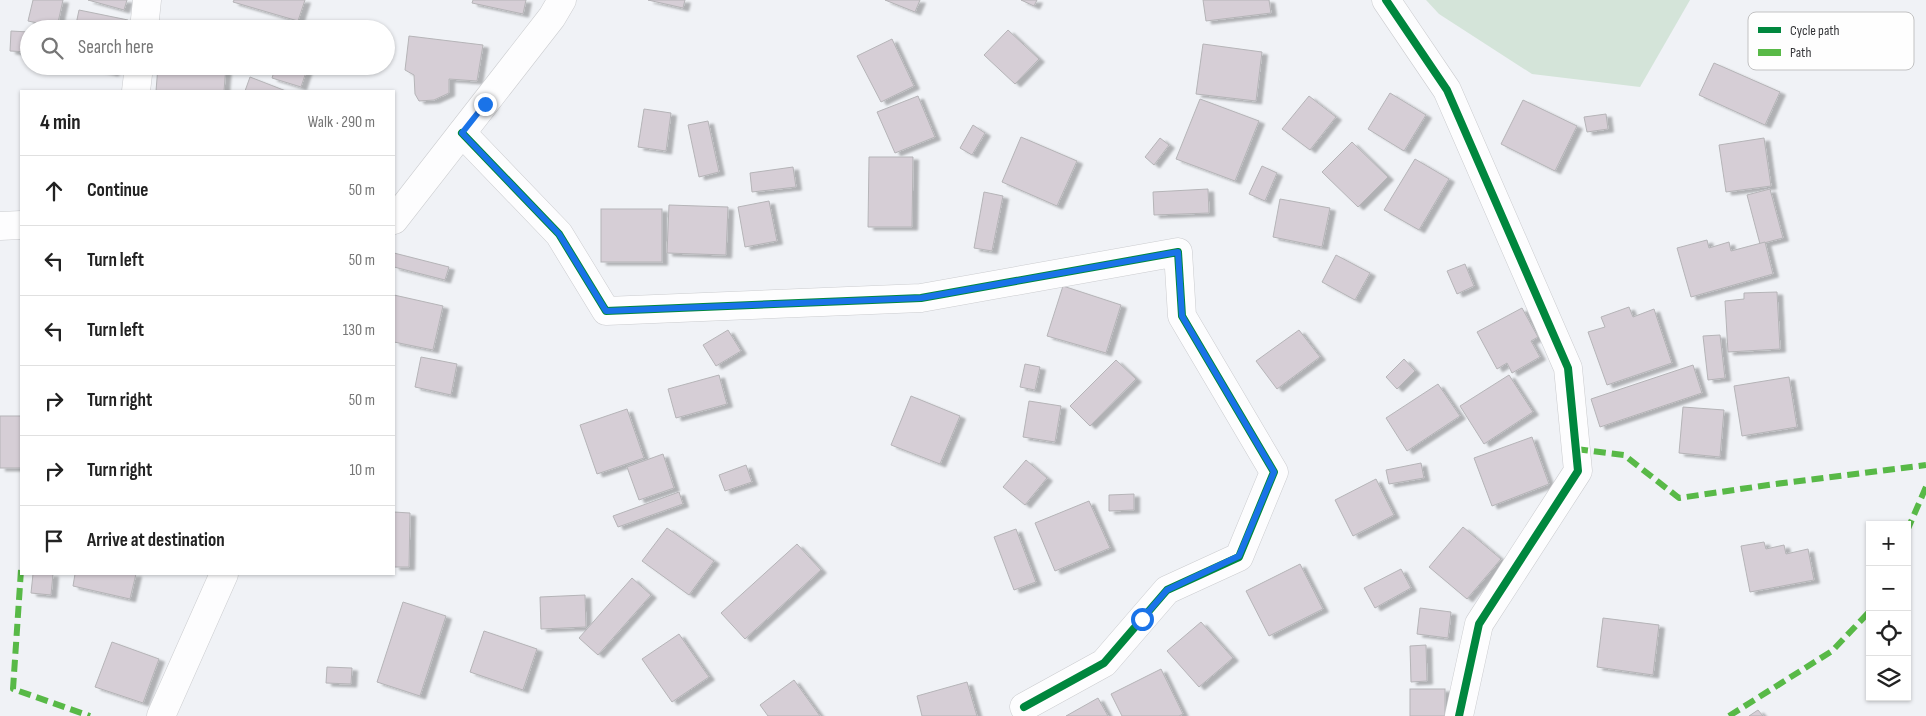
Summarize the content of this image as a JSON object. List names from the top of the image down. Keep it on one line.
{"legend":["Cycle path","Path"],"page":{"search":"Search here","heading":["4 min","Walk · 290 m"],"list":[["Continue","50 m"],["Turn left","50 m"],["Turn left","130 m"],["Turn right","50 m"],["Turn right","10 m"],"Arrive at destination"],"map_buttons":["+","−"]}}
